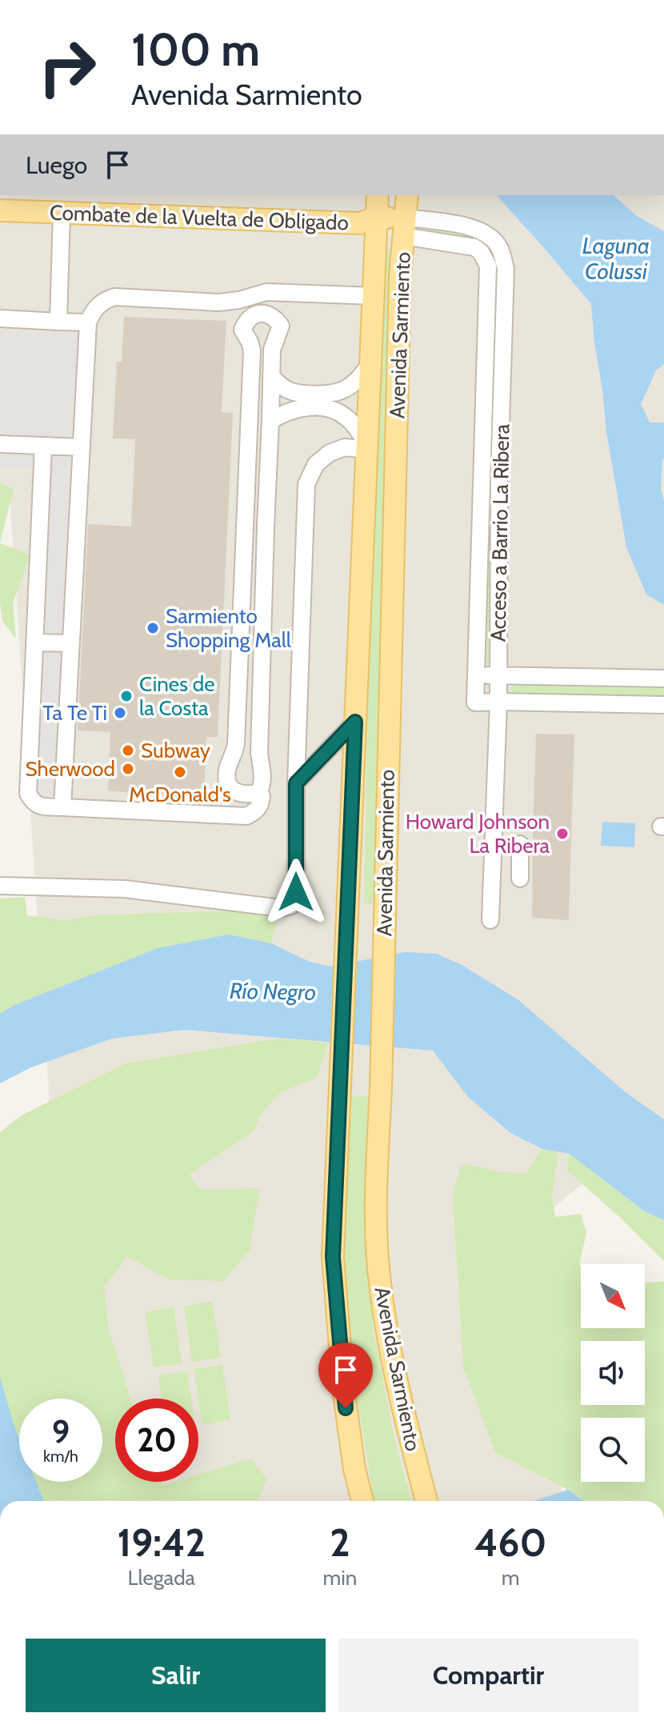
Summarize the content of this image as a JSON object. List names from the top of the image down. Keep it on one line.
{"streets":{"main road":["Combate de la Vuelta de Obligado","Avenida Sarmiento"],"street":["Acceso a Barrio La Ribera"]},"crossings":[["Combate de la Vuelta de Obligado","Avenida Sarmiento"],["Combate de la Vuelta de Obligado","Acceso a Barrio La Ribera"],["Avenida Sarmiento","Acceso a Barrio La Ribera"]],"water":["Laguna Colussi","Río Negro"],"places":["Sarmiento Shopping Mall","Cines de la Costa","Ta Te Ti","Subway","Sherwood","McDonald's","Howard Johnson La Ribera"],"north":"bottom right","page":{"turn":["100 m","Avenida Sarmiento"],"then":"Luego","speed":"9 km/h","limit":"20","eta":["19:42","Llegada","2","min","460","m"],"buttons":["Salir","Compartir"]}}
